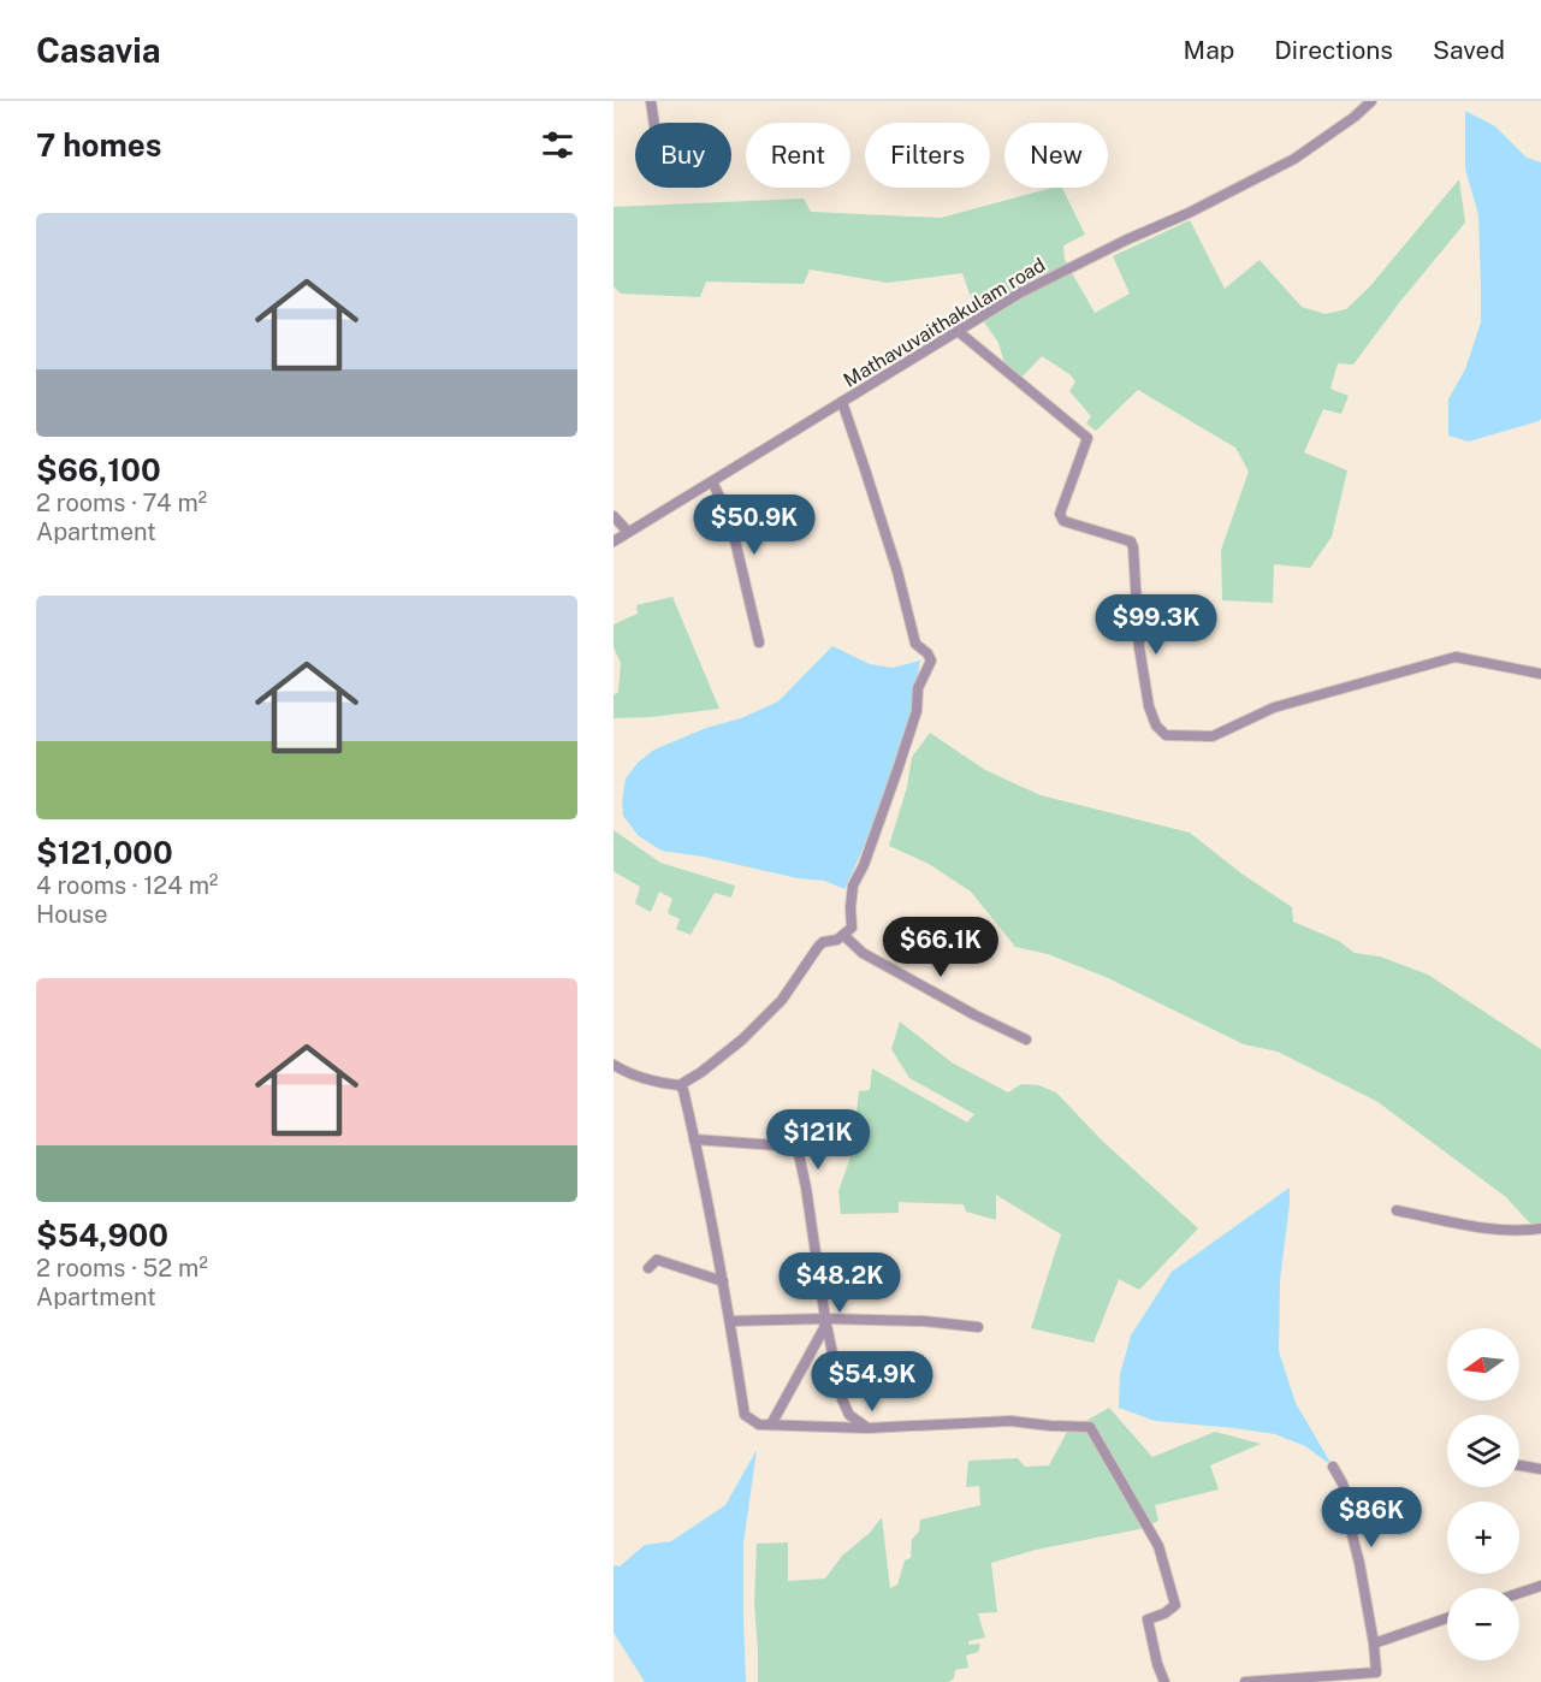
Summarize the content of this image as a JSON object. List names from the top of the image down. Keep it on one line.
{"streets":{"street":["Mathavuvaithakulam road"]},"north":"left","page":{"header":"Casavia","nav":["Map","Directions","Saved"],"heading":"7 homes","chip":["Buy","Rent","Filters","New"],"list":[{"name":"$66,100","note":"2 rooms · 74 m² · Apartment"},{"name":"$121,000","note":"4 rooms · 124 m² · House"},{"name":"$54,900","note":"2 rooms · 52 m² · Apartment"}],"price":["$50.9K","$99.3K","$66.1K","$121K","$48.2K","$54.9K","$86K"],"map_buttons":["+","−"]}}
